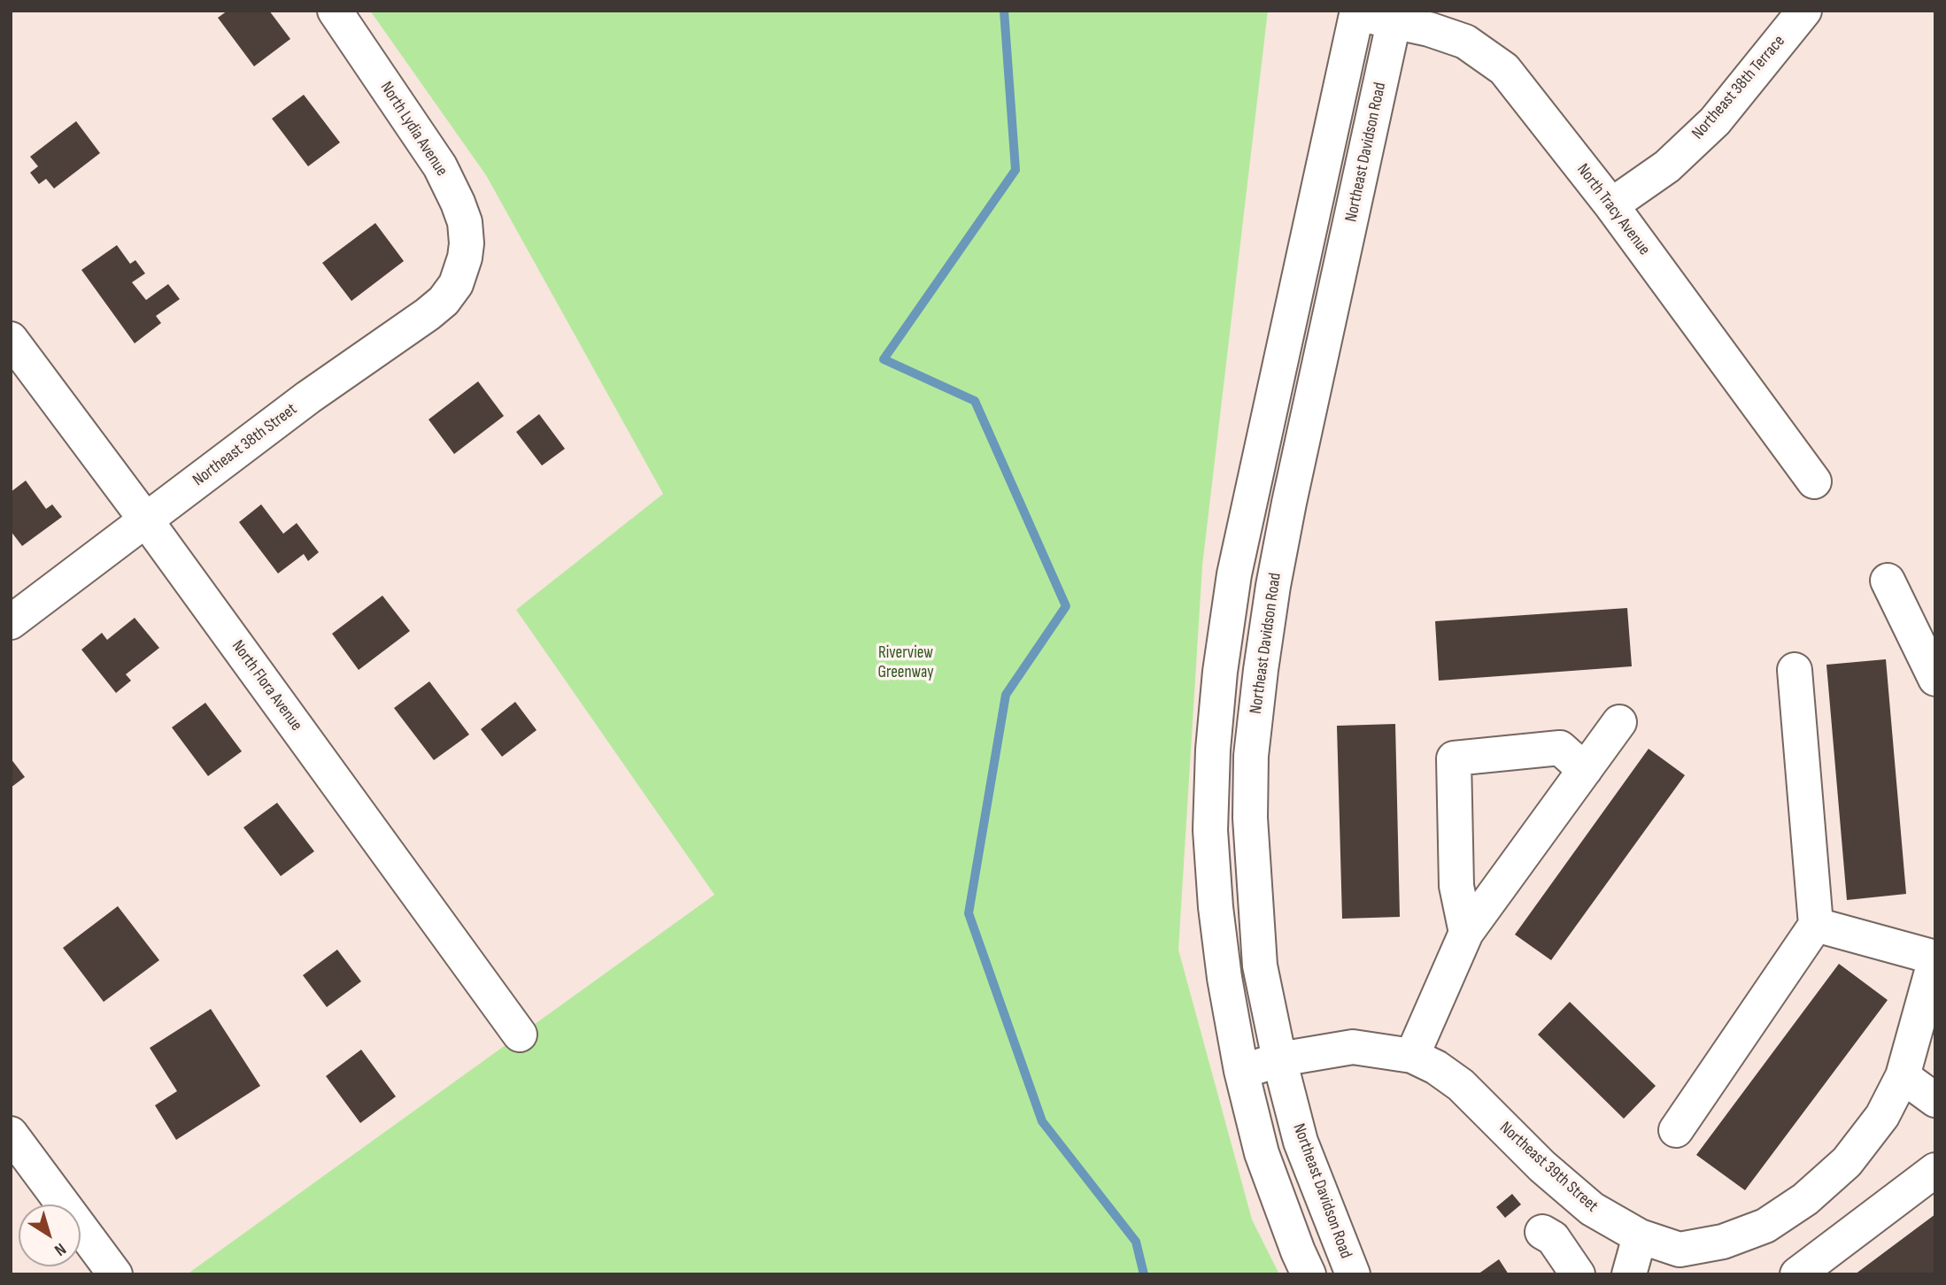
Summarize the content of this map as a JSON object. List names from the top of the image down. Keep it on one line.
{"streets":{"street":["Northeast 38th Terrace","North Lydia Avenue","Northeast Davidson Road","North Tracy Avenue","Northeast 38th Street","North Flora Avenue","Northeast 39th Street"]},"crossings":[["Northeast 38th Terrace","North Tracy Avenue"],["North Lydia Avenue","Northeast 38th Street"],["Northeast Davidson Road","North Tracy Avenue"],["Northeast Davidson Road","Northeast 39th Street"],["Northeast 38th Street","North Flora Avenue"]],"parks":["Riverview Greenway"],"north":"bottom right"}
